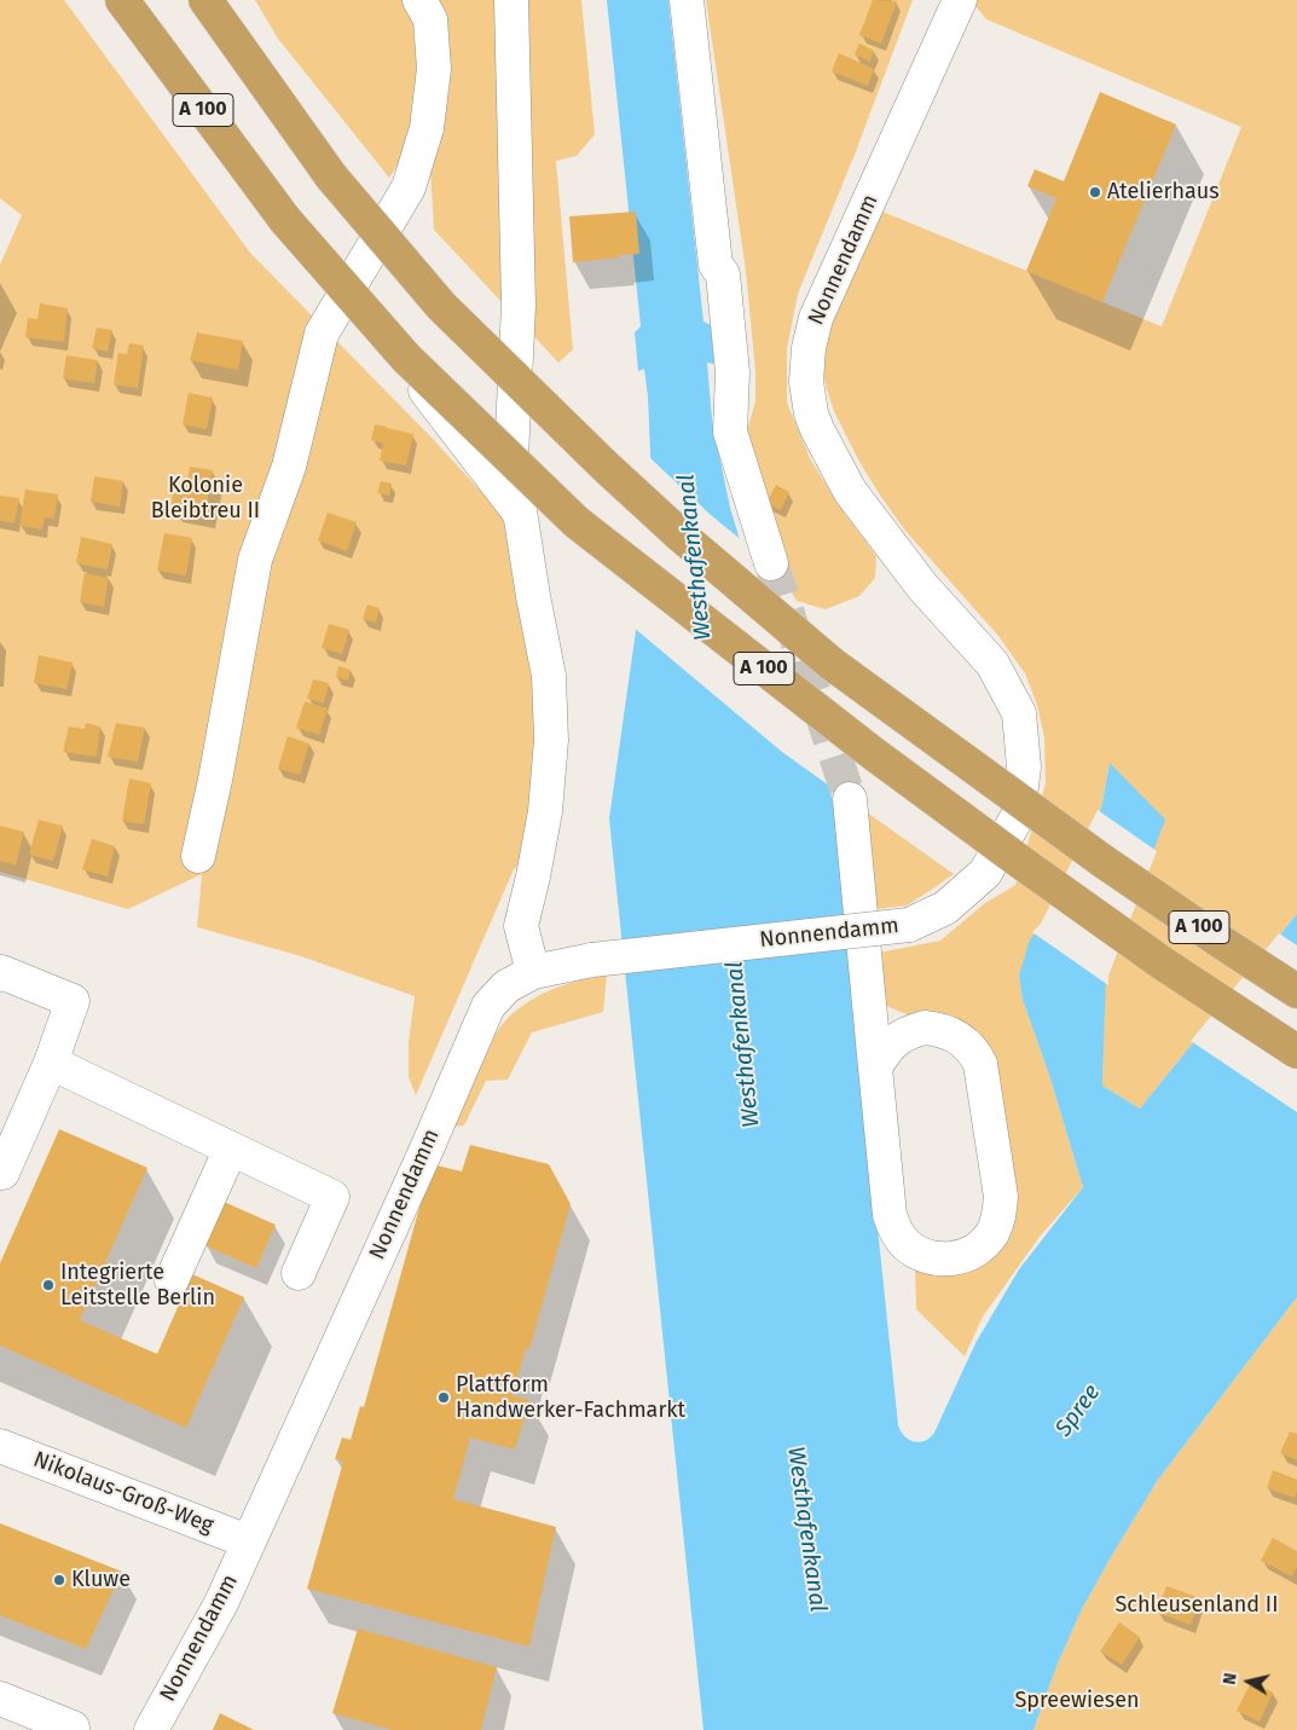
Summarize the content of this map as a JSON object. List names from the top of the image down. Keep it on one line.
{"streets":{"highway":["A 100"],"street":["Nonnendamm","Nikolaus-Groß-Weg"]},"crossings":[["Nonnendamm","Nikolaus-Groß-Weg"]],"water":["Westhafenkanal","Spree"],"parks":["Kolonie Bleibtreu II","Schleusenland II","Spreewiesen"],"places":["Atelierhaus","Integrierte Leitstelle Berlin","Plattform Handwerker-Fachmarkt","Kluwe"],"north":"left"}
